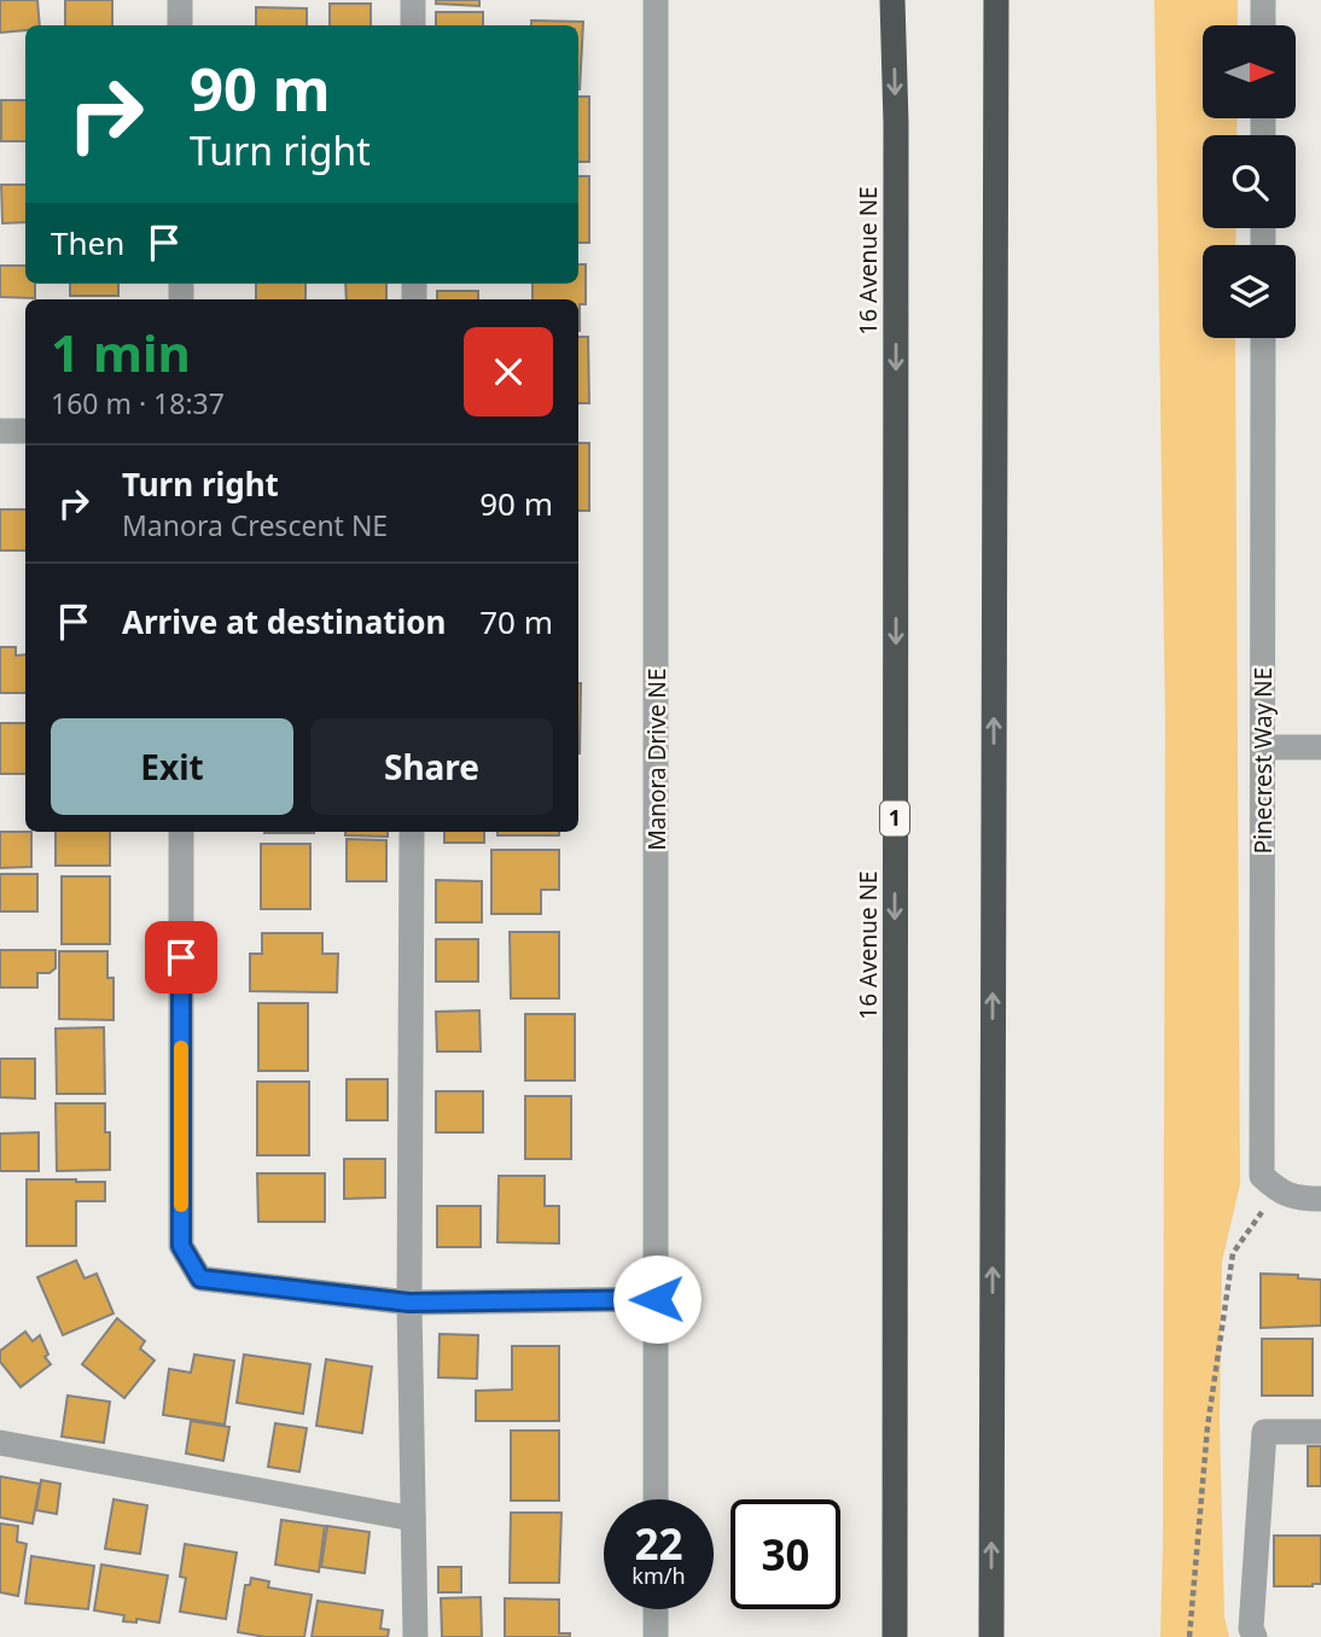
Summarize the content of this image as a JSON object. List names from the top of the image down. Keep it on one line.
{"streets":{"highway":["16 Avenue NE","1"],"street":["Manora Drive NE","Pinecrest Way NE"]},"north":"right","page":{"turn":["90 m","Turn right"],"then":"Then","heading":["1 min","160 m · 18:37"],"list":[{"name":"Turn right","note":"Manora Crescent NE","value":"90 m"},{"name":"Arrive at destination","value":"70 m"}],"buttons":["Exit","Share"],"speed":"22 km/h","limit":"30"}}
